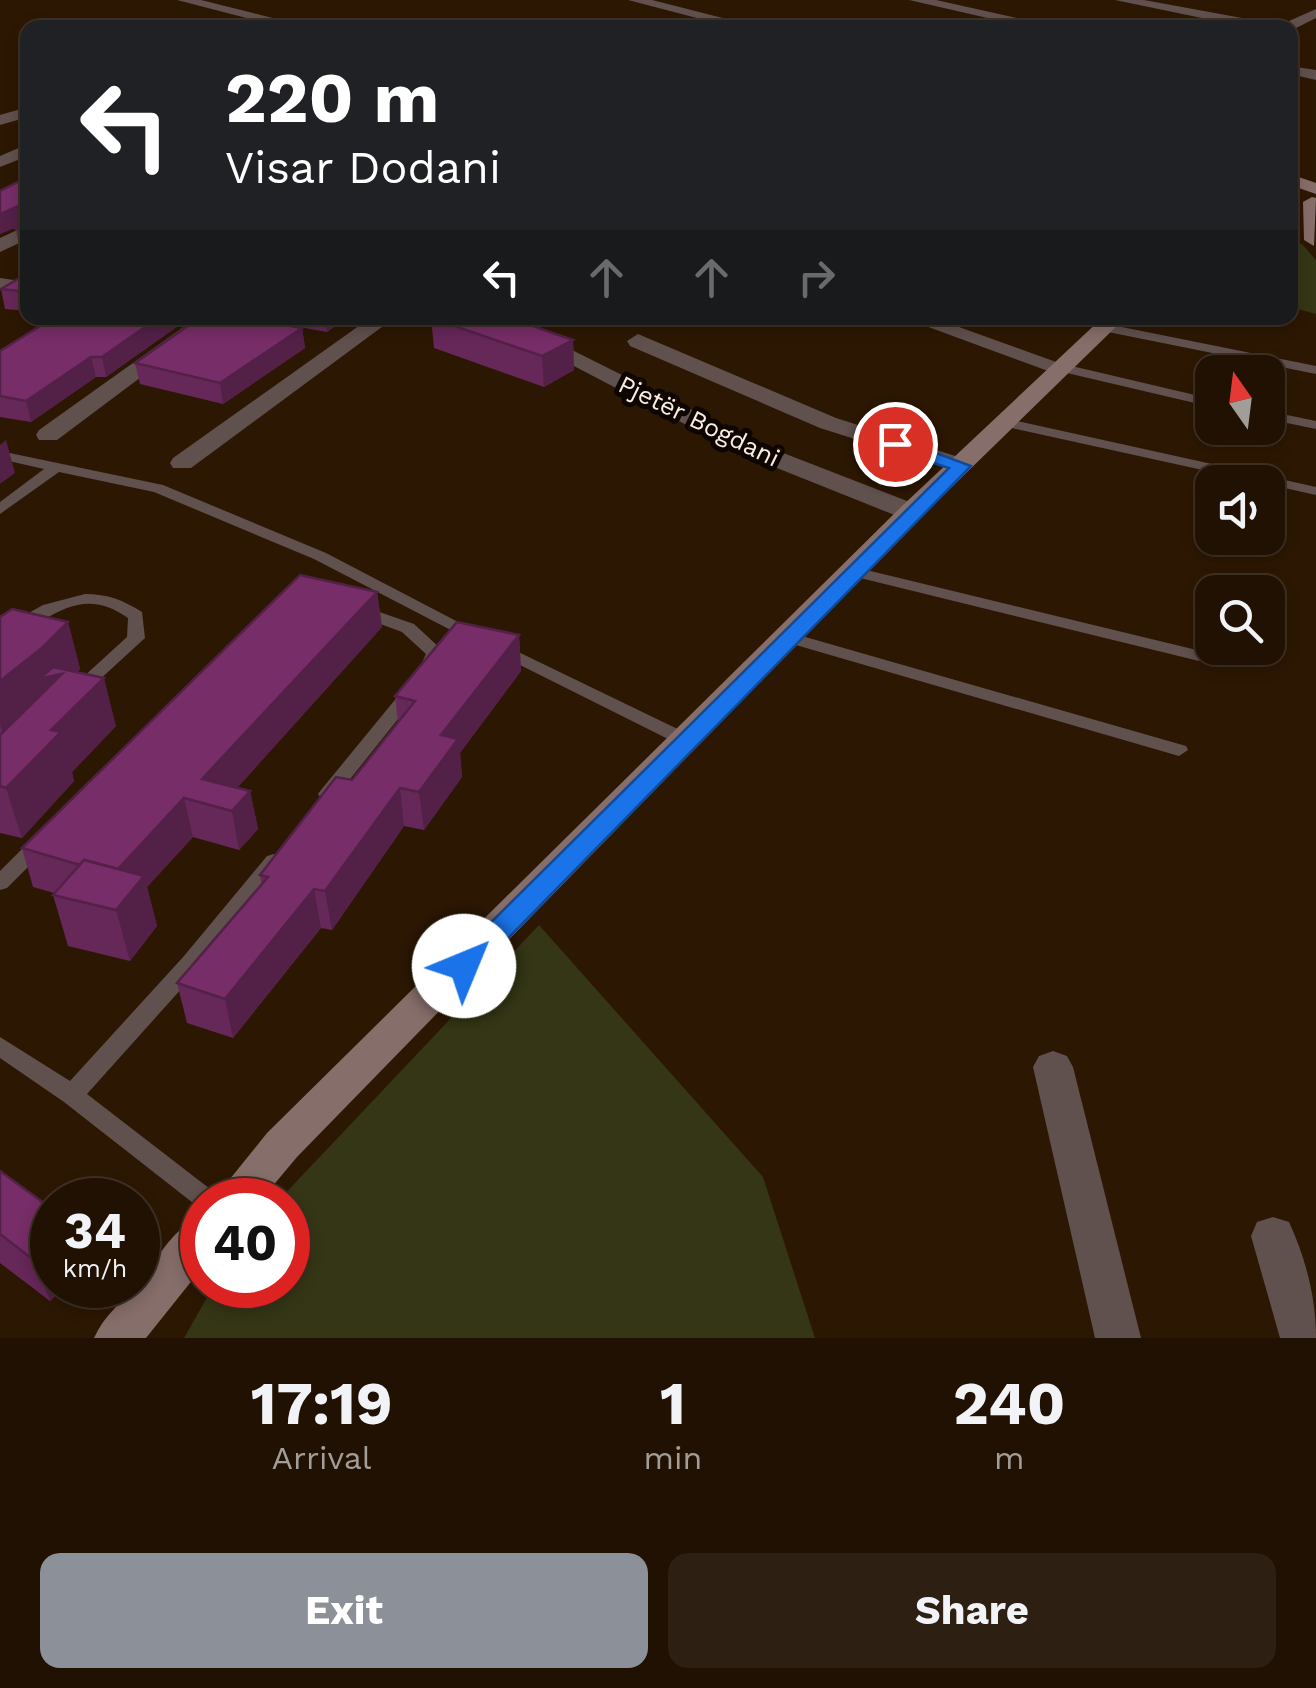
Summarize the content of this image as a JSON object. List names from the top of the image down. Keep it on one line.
{"streets":{"street":["Pjetër Bogdani"]},"north":"top","page":{"turn":["220 m","Visar Dodani"],"speed":"34 km/h","limit":"40","eta":["17:19","Arrival","1","min","240","m"],"buttons":["Exit","Share"]}}
